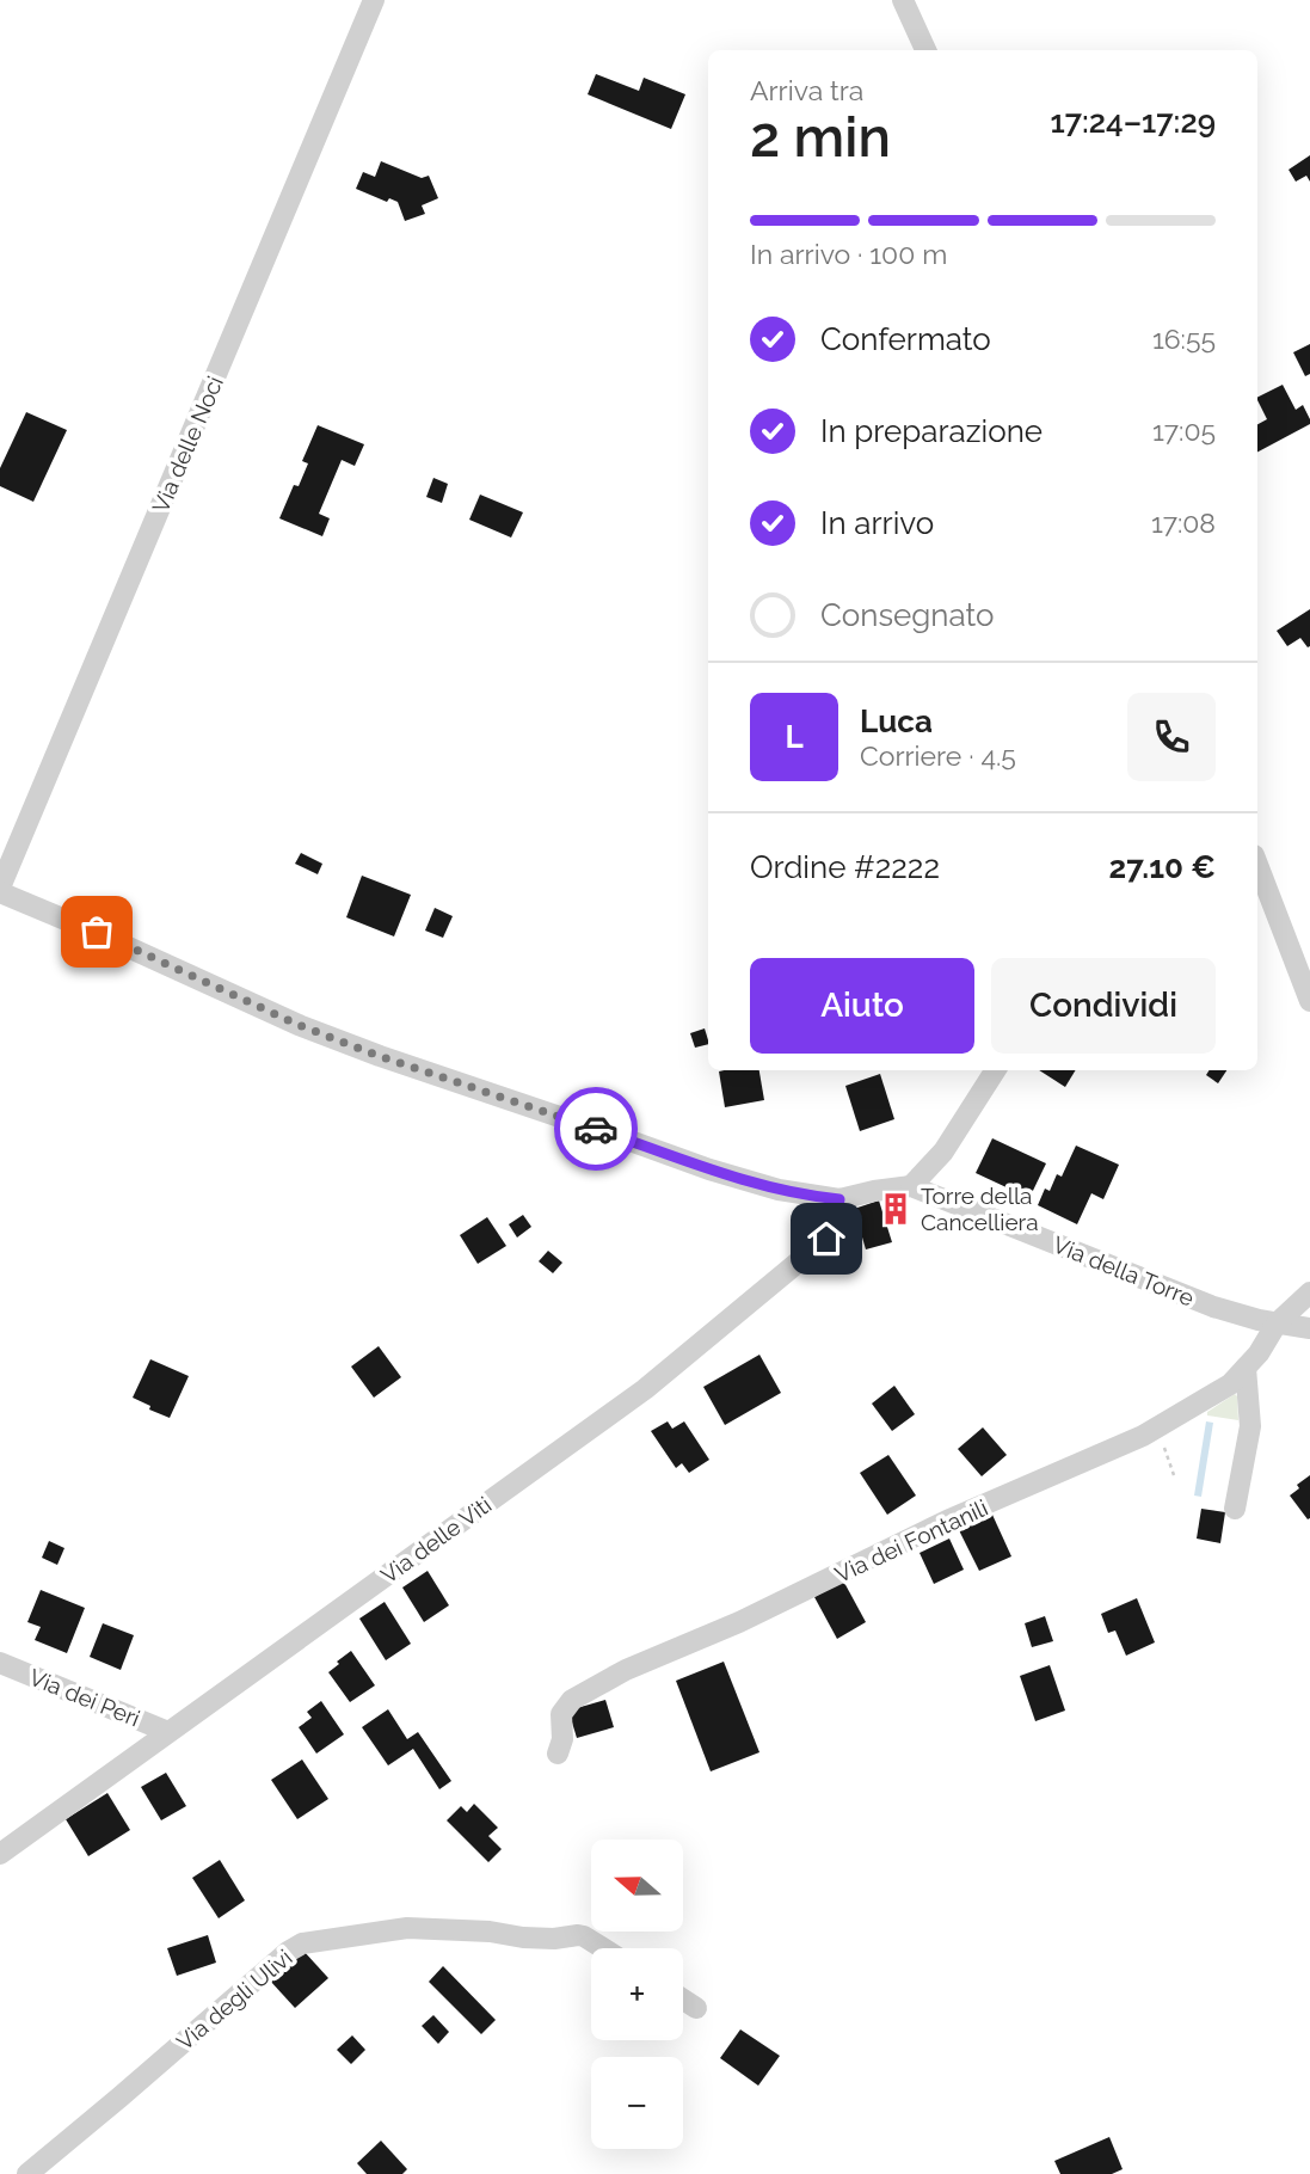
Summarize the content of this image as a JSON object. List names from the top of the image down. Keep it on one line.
{"streets":{"street":["Via delle Noci","Via della Torre","Via delle Viti","Via dei Fontanili","Via dei Peri","Via degli Ulivi"]},"crossings":[["Via delle Noci","Via della Torre"],["Via della Torre","Via delle Viti"],["Via della Torre","Via dei Fontanili"],["Via delle Viti","Via dei Peri"]],"places":{"building":["Torre della Cancelliera"]},"north":"left","page":{"heading":["2 min","Arriva tra","17:24–17:29"],"panel":["Luca","Corriere · 4.5","Ordine #2222","27.10 €"],"bar":"In arrivo · 100 m","list":[["Confermato","16:55"],["In preparazione","17:05"],["In arrivo","17:08"],"Consegnato"],"round":"L","buttons":["Aiuto","Condividi"],"map_buttons":["+","−"]}}
